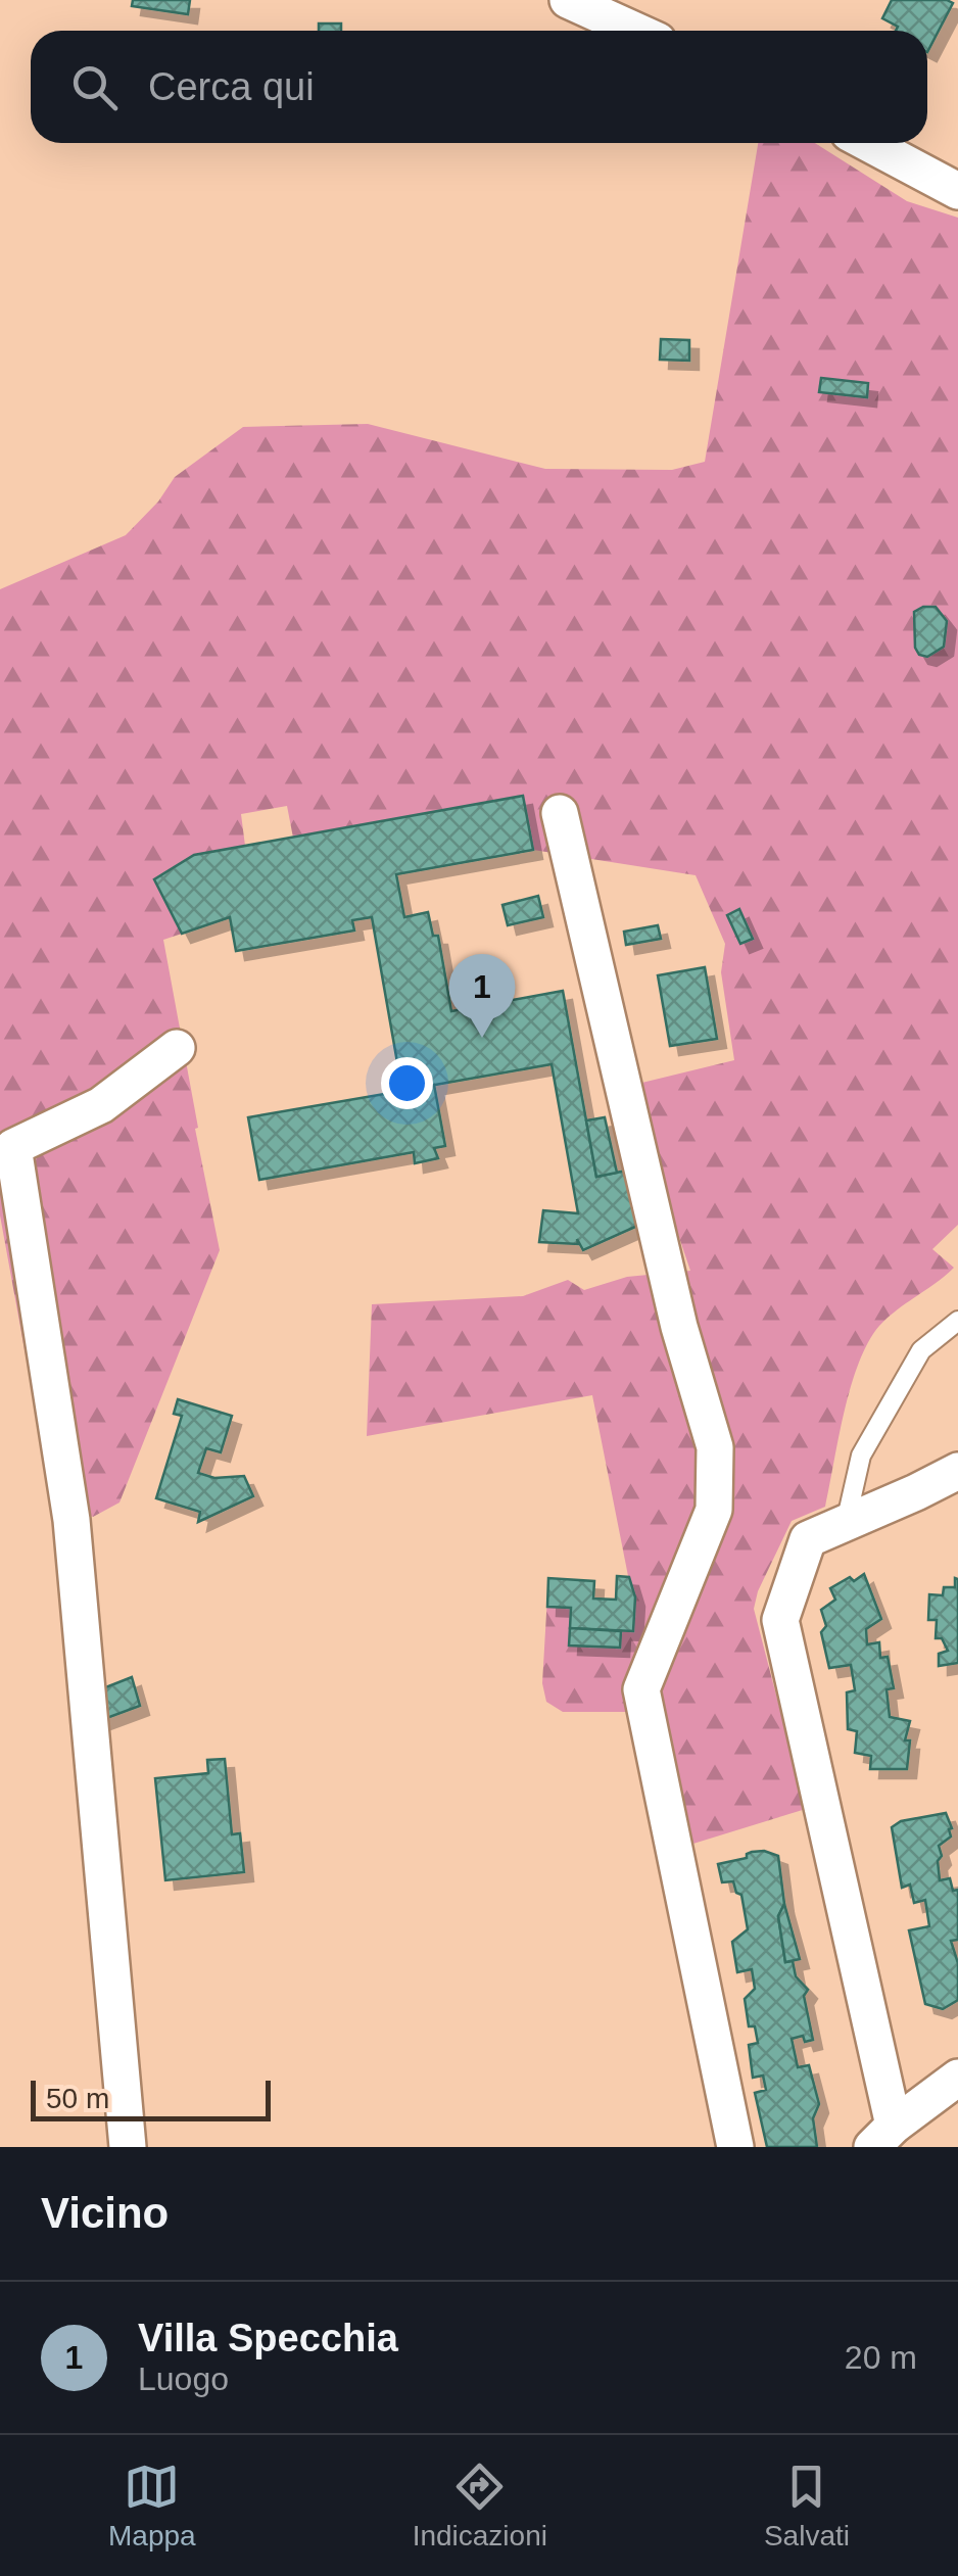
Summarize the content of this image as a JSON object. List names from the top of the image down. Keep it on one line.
{"scale_bar":"50 m","page":{"search":"Cerca qui","pins":"1","scale":"50 m","heading":"Vicino","list":[{"mark":"1","name":"Villa Specchia","note":"Luogo","value":"20 m"}],"nav":["Mappa","Indicazioni","Salvati"]}}
